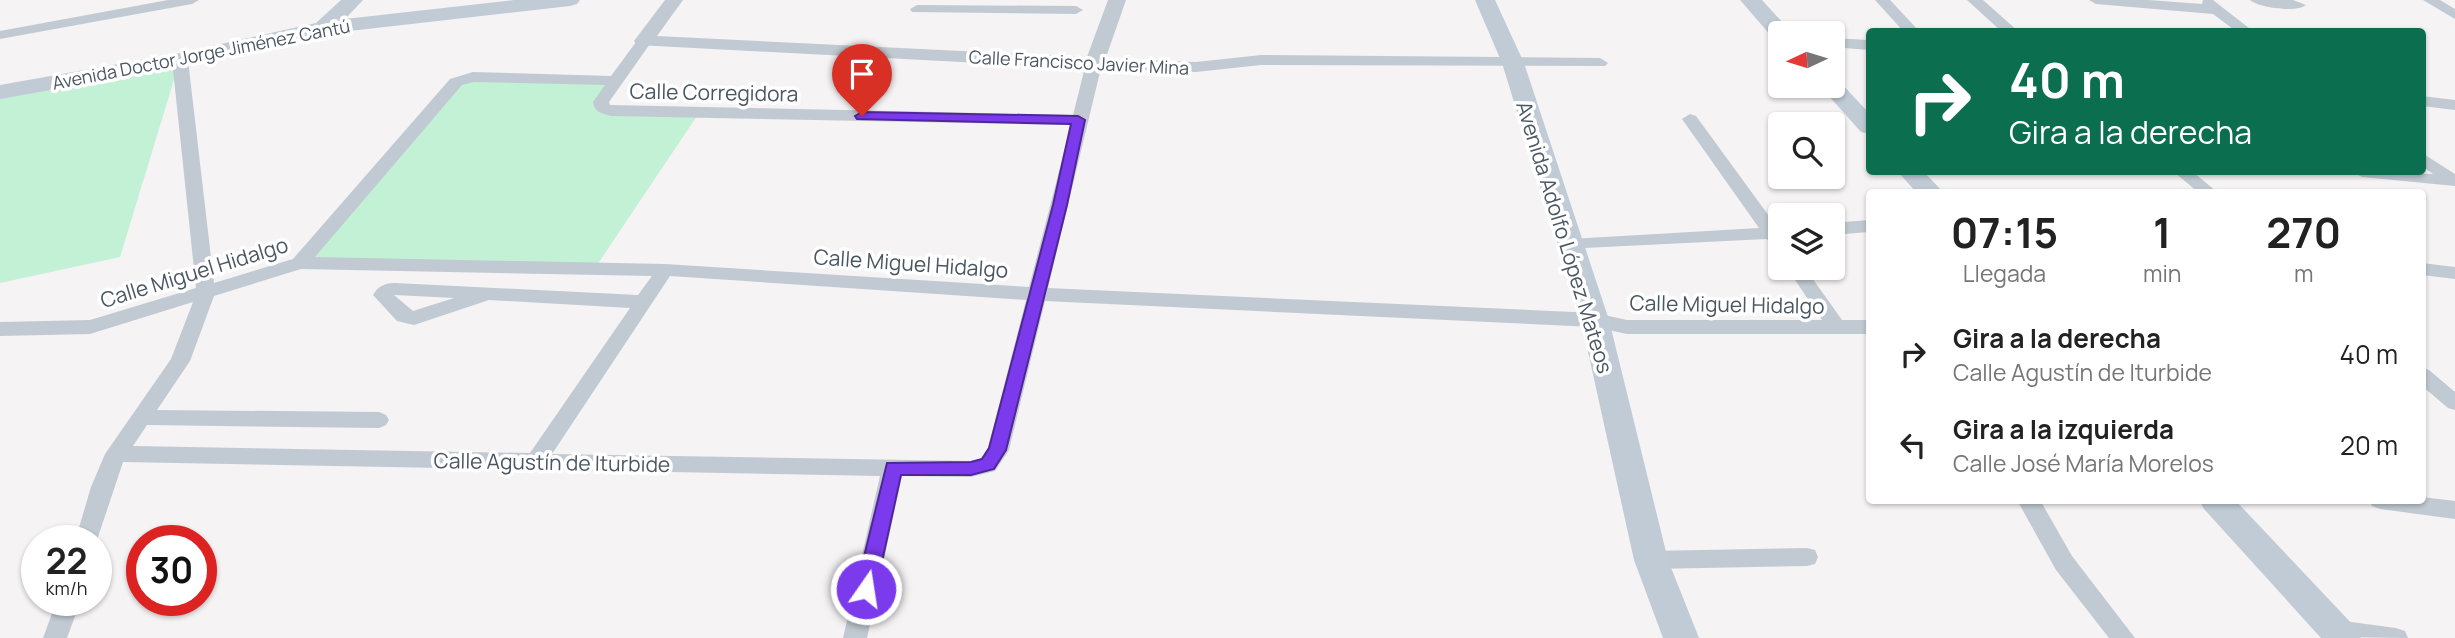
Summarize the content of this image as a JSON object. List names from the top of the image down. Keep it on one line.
{"streets":{"main road":["Avenida Doctor Jorge Jiménez Cantú","Avenida Adolfo López Mateos"],"street":["Calle Francisco Javier Mina","Calle Corregidora","Calle Miguel Hidalgo","Calle Agustín de Iturbide"]},"crossings":[["Calle Francisco Javier Mina","Avenida Adolfo López Mateos"],["Avenida Adolfo López Mateos","Calle Miguel Hidalgo"],["Calle Miguel Hidalgo","Calle Agustín de Iturbide"]],"north":"left","page":{"turn":["40 m","Gira a la derecha"],"eta":["07:15","Llegada","1","min","270","m"],"list":[{"name":"Gira a la derecha","note":"Calle Agustín de Iturbide","value":"40 m"},{"name":"Gira a la izquierda","note":"Calle José María Morelos","value":"20 m"}],"speed":"22 km/h","limit":"30"}}
